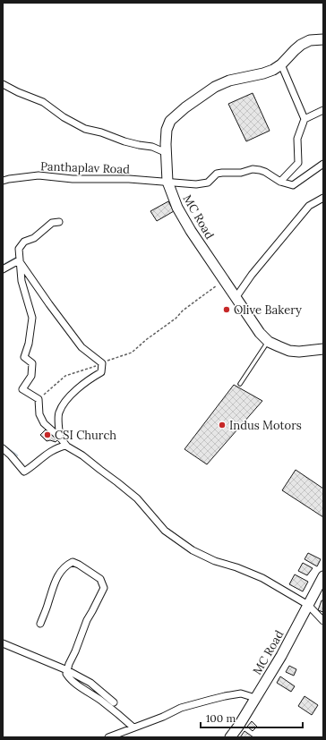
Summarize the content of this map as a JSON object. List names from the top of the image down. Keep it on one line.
{"streets":{"main road":["MC Road"],"street":["Panthaplav Road"]},"crossings":[["Panthaplav Road","MC Road"]],"places":["Olive Bakery","Indus Motors","CSI Church"],"scale_bar":"100 m"}
